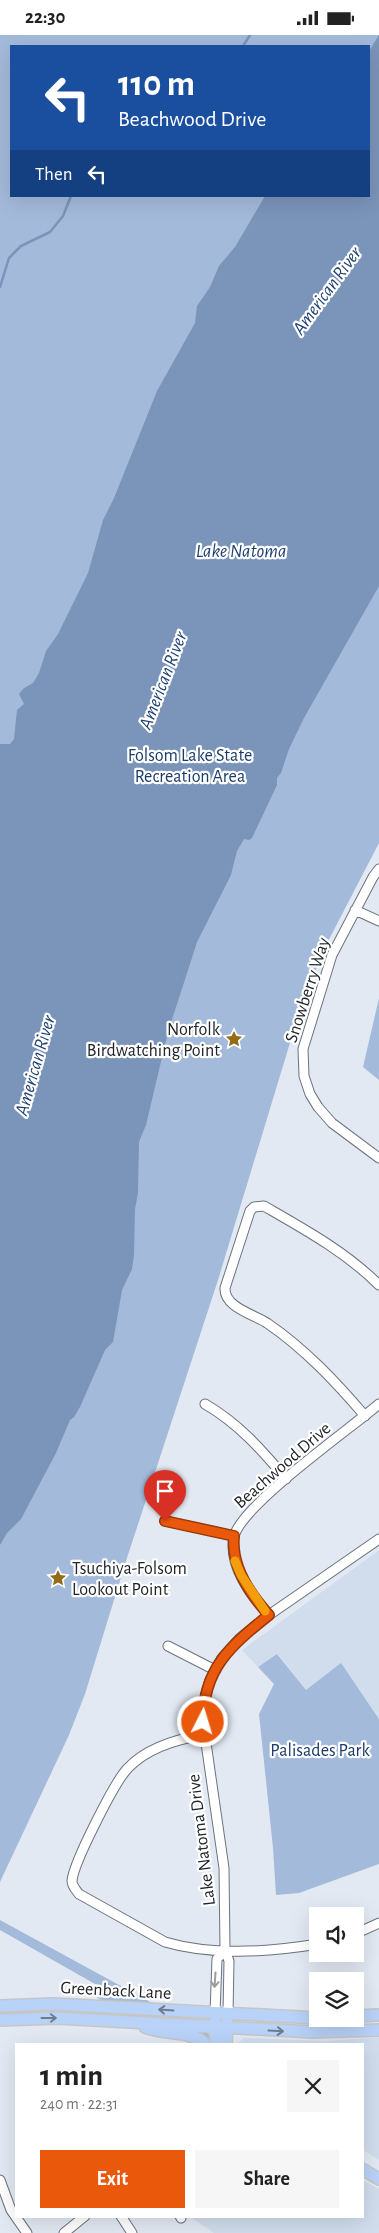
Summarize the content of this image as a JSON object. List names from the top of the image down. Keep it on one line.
{"streets":{"main road":["Greenback Lane"],"street":["Snowberry Way","Beachwood Drive","Lake Natoma Drive"]},"crossings":[["Beachwood Drive","Lake Natoma Drive"],["Lake Natoma Drive","Greenback Lane"]],"water":["American River","Lake Natoma"],"parks":["Folsom Lake State Recreation Area","Palisades Park"],"places":{"place":["Norfolk Birdwatching Point","Tsuchiya-Folsom Lookout Point"]},"page":{"status":"22:30","turn":["110 m","Beachwood Drive"],"then":"Then","heading":["1 min","240 m · 22:31"],"buttons":["Exit","Share"]}}
